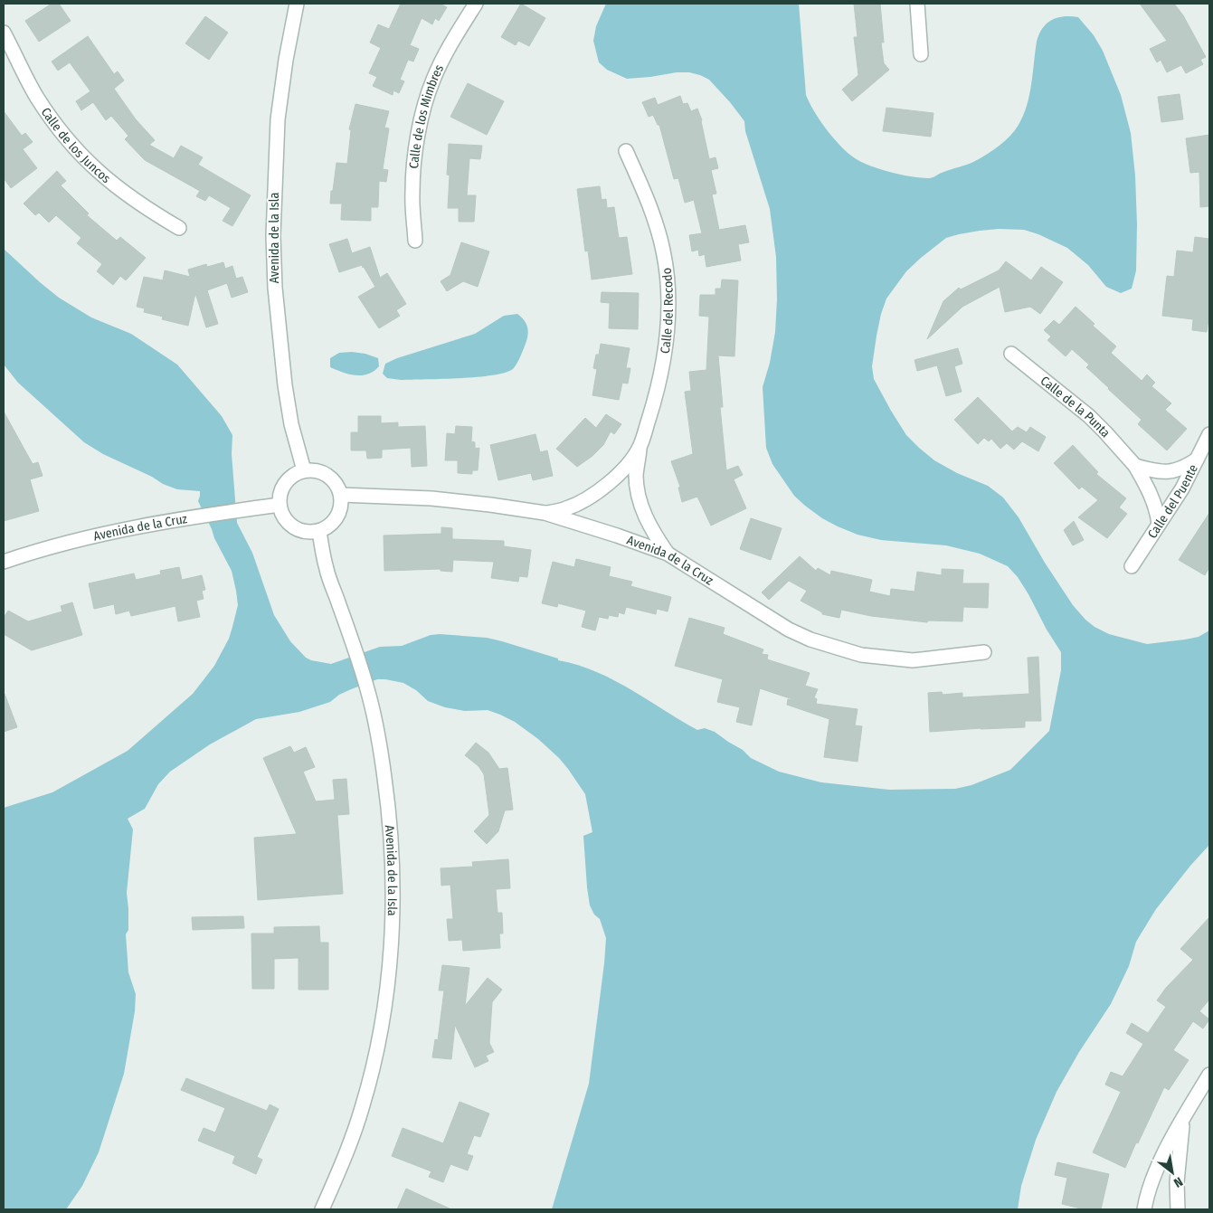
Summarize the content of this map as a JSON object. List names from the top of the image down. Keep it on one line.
{"streets":{"street":["Calle de los Mimbres","Calle de los Juncos","Avenida de la Isla","Calle del Recodo","Calle de la Punta","Calle del Puente","Avenida de la Cruz"]},"crossings":[["Avenida de la Isla","Avenida de la Cruz"],["Calle del Recodo","Avenida de la Cruz"],["Calle de la Punta","Calle del Puente"]],"north":"bottom right"}
